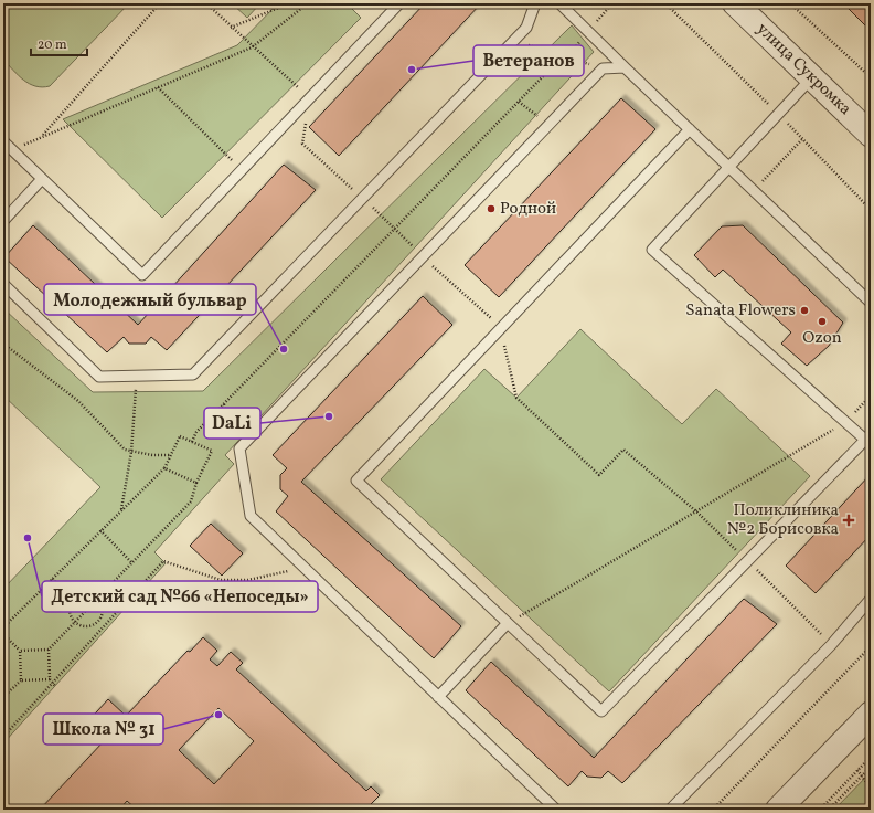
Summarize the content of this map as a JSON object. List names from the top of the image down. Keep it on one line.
{"streets":{"street":["улица Сукромка"]},"places":{"other":["Ветеранов","Родной","Sanata Flowers","Ozon","Молодежный бульвар","DaLi","Детский сад №66 «Непоседы»","Школа № 31"],"health":["Поликлиника №2 Борисовка"]},"scale_bar":"20 m"}
